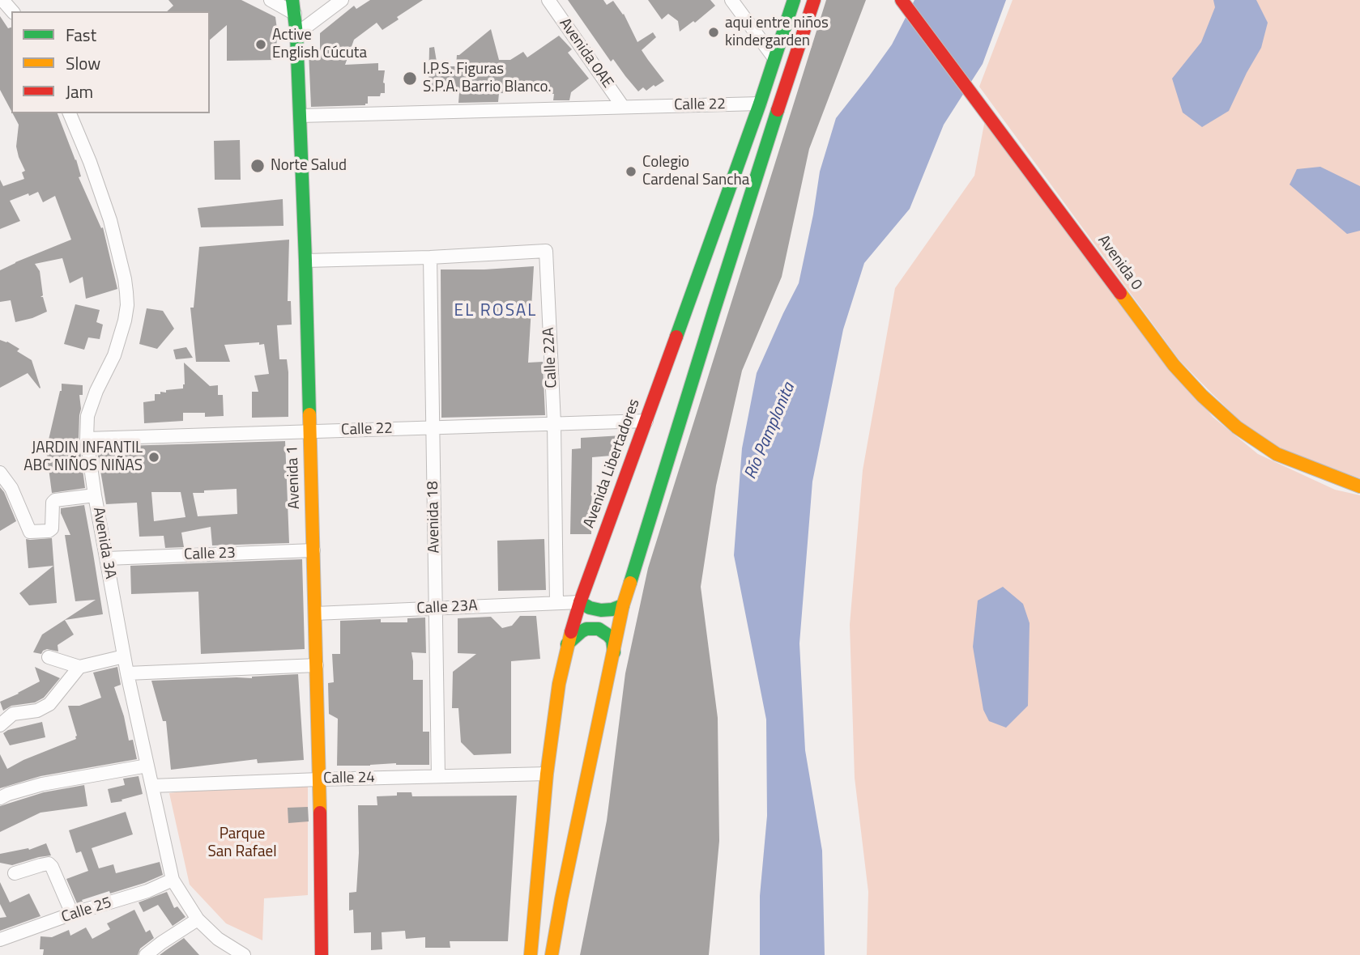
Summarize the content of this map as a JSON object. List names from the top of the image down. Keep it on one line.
{"streets":{"main road":["Avenida 0","Avenida Libertadores","Avenida 1"],"street":["Avenida 0AE","Calle 22","Calle 22A","Avenida 18","Avenida 3A","Calle 23","Calle 23A","Calle 24","Calle 25"]},"crossings":[["Avenida 0AE","Calle 22"],["Calle 22","Calle 22A"],["Calle 22","Avenida Libertadores"],["Calle 22","Avenida 1"],["Calle 22","Avenida 18"],["Calle 22","Avenida 3A"],["Calle 22A","Avenida 1"],["Calle 22A","Avenida 18"],["Calle 22A","Calle 23A"],["Avenida Libertadores","Calle 23A"],["Avenida Libertadores","Calle 24"],["Avenida 1","Calle 23"],["Avenida 1","Calle 23A"],["Avenida 1","Calle 24"],["Avenida 18","Calle 23A"],["Avenida 18","Calle 24"],["Avenida 3A","Calle 23"],["Avenida 3A","Calle 24"],["Avenida 3A","Calle 25"]],"districts":["EL ROSAL"],"water":["Río Pamplonita"],"parks":["Parque San Rafael"],"places":["aqui entre niños kindergarden","Active English Cúcuta","I.P.S. Figuras S.P.A. Barrio Blanco.","Norte Salud","Colegio Cardenal Sancha","JARDIN INFANTIL ABC NIÑOS NIÑAS"],"legend":["Fast","Slow","Jam"]}
